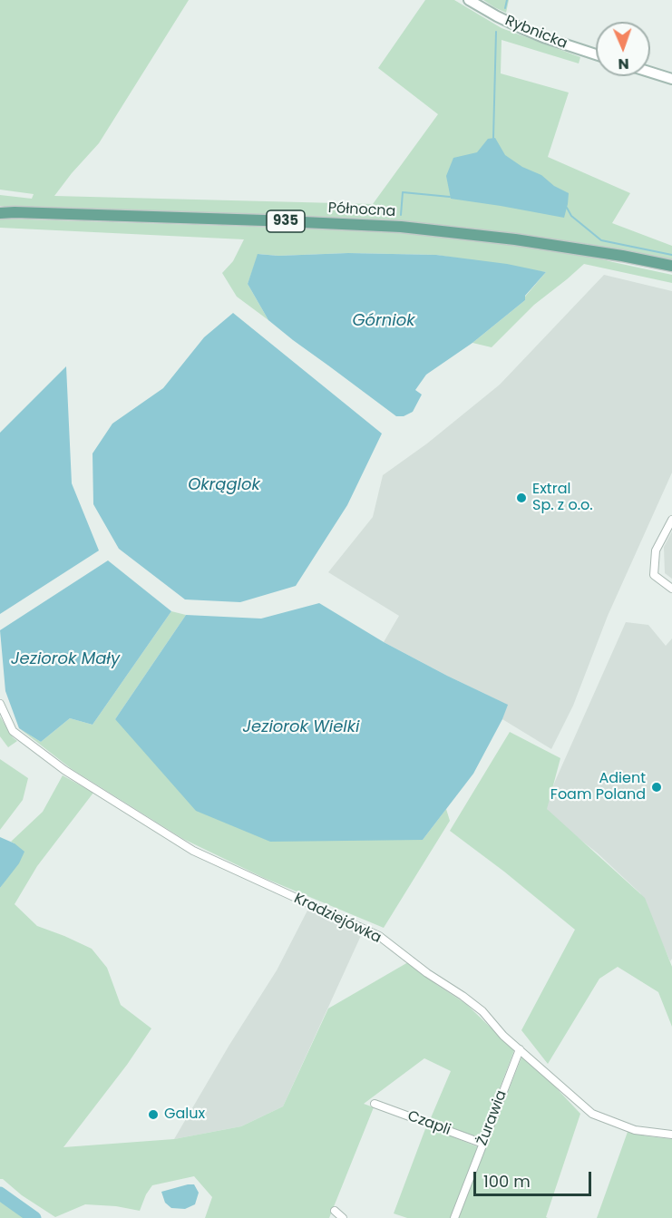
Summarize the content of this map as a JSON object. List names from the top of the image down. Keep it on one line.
{"streets":{"main road":["Północna","935"],"street":["Rybnicka","Kradziejówka","Żurawia","Czapli"]},"crossings":[["Kradziejówka","Żurawia"],["Żurawia","Czapli"]],"water":["Górniok","Okrąglok","Jeziorok Mały","Jeziorok Wielki"],"places":["Extral Sp. z o.o.","Adient Foam Poland","Galux"],"scale_bar":"100 m","north":"bottom"}
